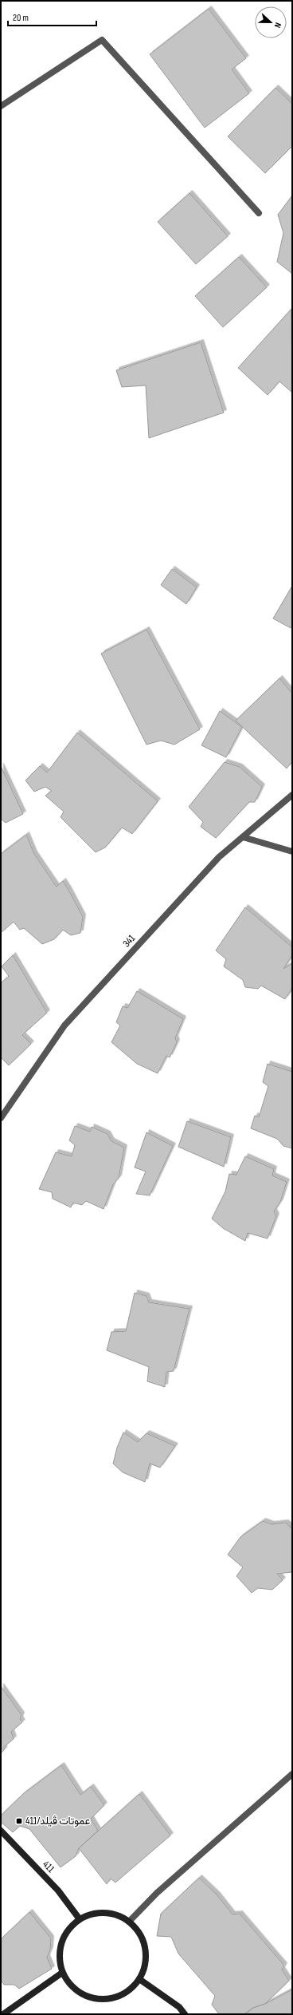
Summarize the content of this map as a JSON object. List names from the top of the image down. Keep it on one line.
{"streets":{"street":["341","411"]},"places":{"transit":["عموتات ڤيلد/411"]},"scale_bar":"20 m","north":"right"}
